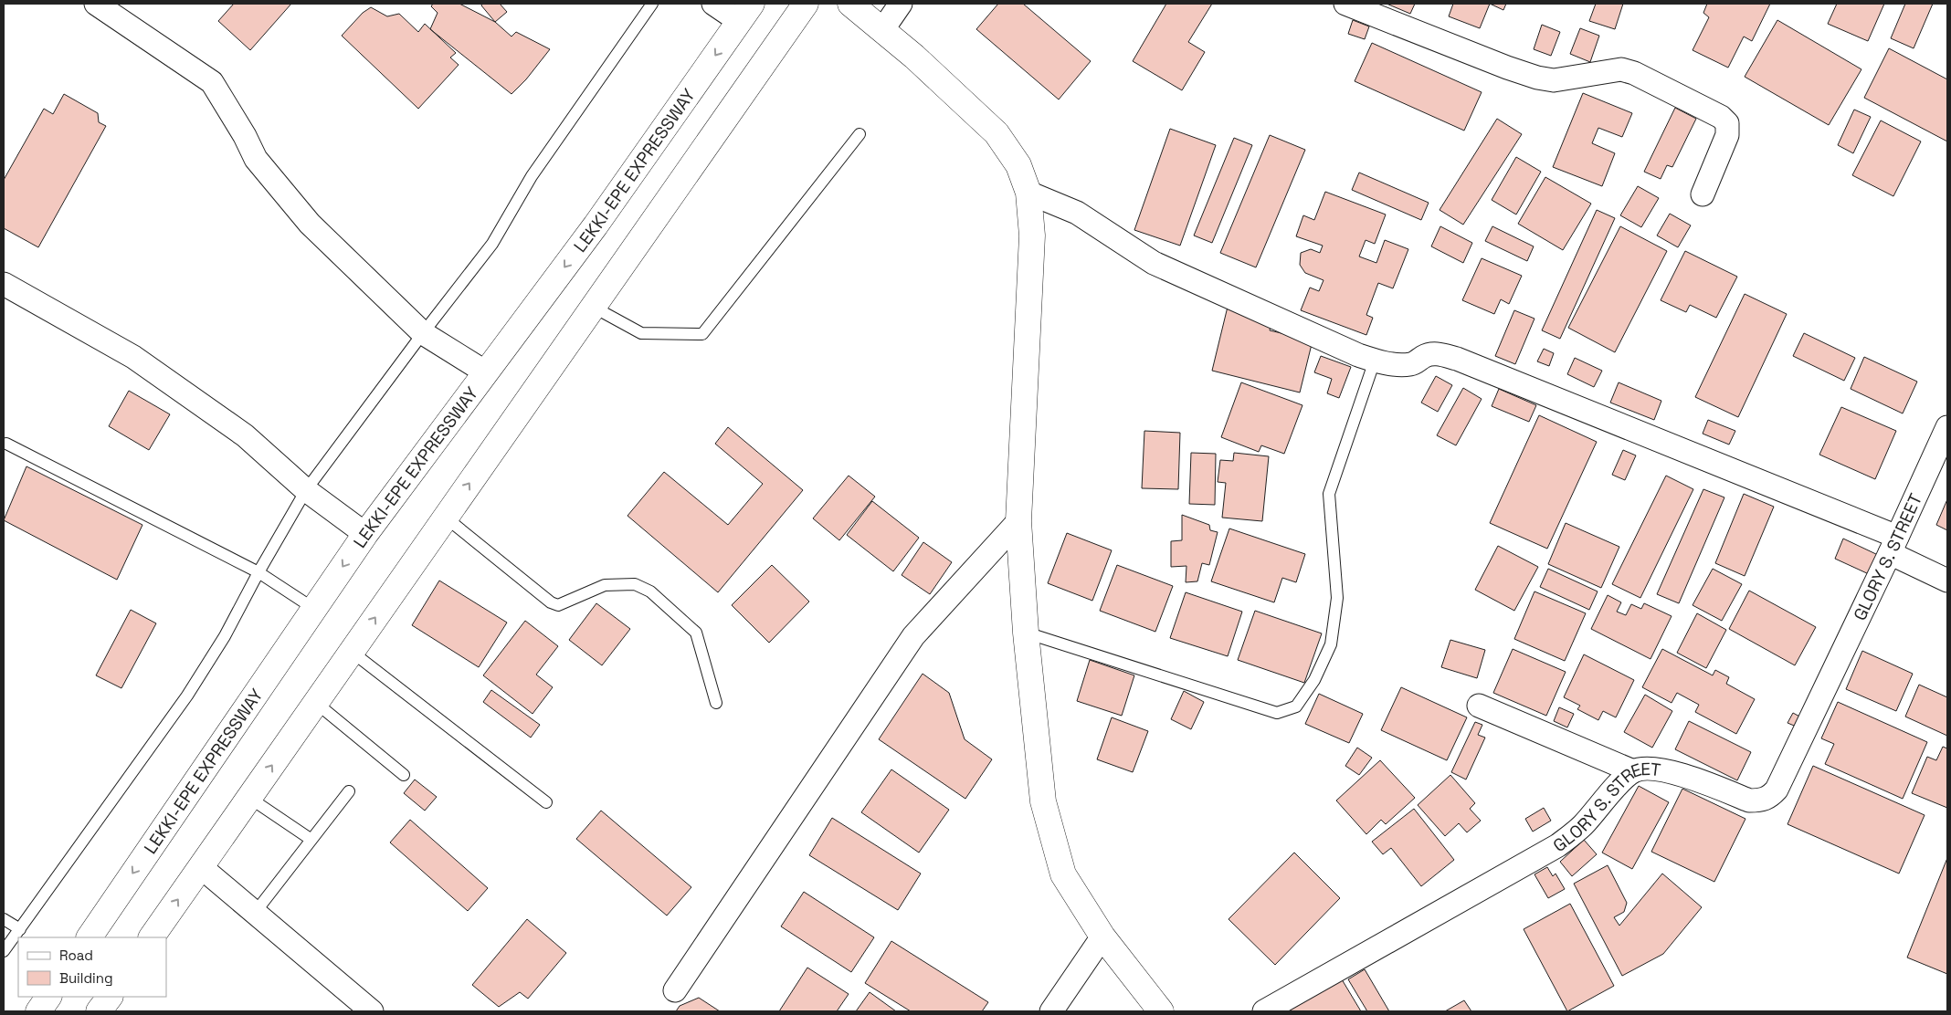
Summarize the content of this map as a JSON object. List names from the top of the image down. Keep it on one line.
{"streets":{"main road":["LEKKI-EPE EXPRESSWAY"],"street":["GLORY S. STREET"]},"legend":["Road","Building"]}
